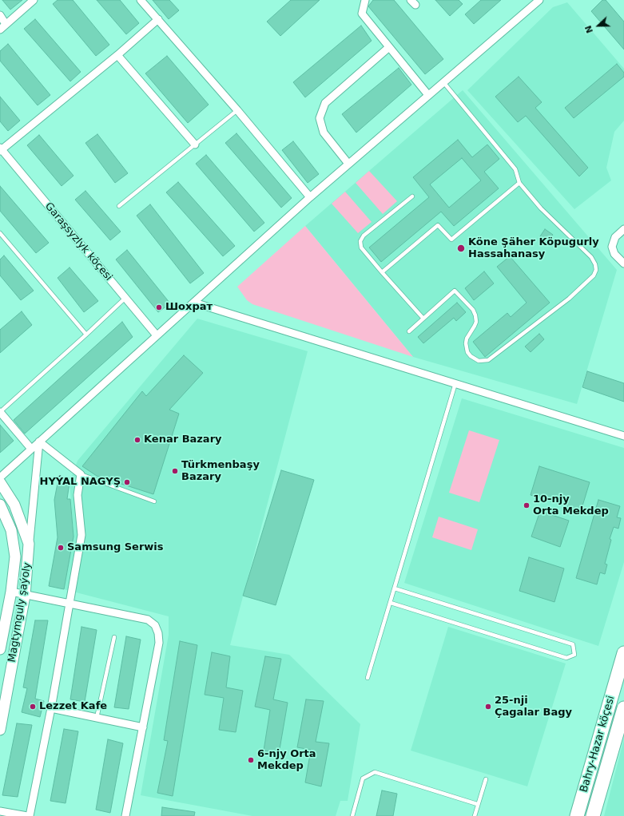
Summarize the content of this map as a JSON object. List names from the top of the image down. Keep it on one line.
{"streets":{"highway":["Bahry-Hazar köçesi"],"street":["Garaşsyzlyk köçesi","Magtymguly şaýoly"]},"places":["Köne Şäher Köpugurly Hassahanasy","Шохрат","Kenar Bazary","Türkmenbaşy Bazary","HYÝAL NAGYŞ","10-njy Orta Mekdep","Samsung Serwis","Lezzet Kafe","25-nji Çagalar Bagy","6-njy Orta Mekdep"],"north":"left"}
